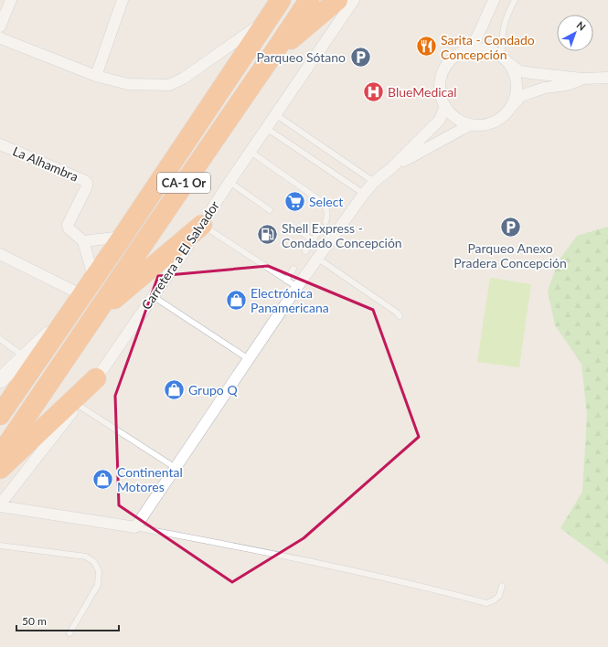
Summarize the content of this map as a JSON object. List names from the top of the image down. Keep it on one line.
{"streets":{"highway":["CA-1 Or"],"street":["La Alhambra","Carretera a El Salvador"]},"places":{"restaurant":["Sarita - Condado Concepción"],"parking":["Parqueo Sótano","Parqueo Anexo Pradera Concepción"],"hospital":["BlueMedical"],"supermarket":["Select"],"fuel station":["Shell Express - Condado Concepción"],"shop":["Electrónica Panamericana","Grupo Q","Continental Motores"]},"scale_bar":"50 m","north":"top right"}
